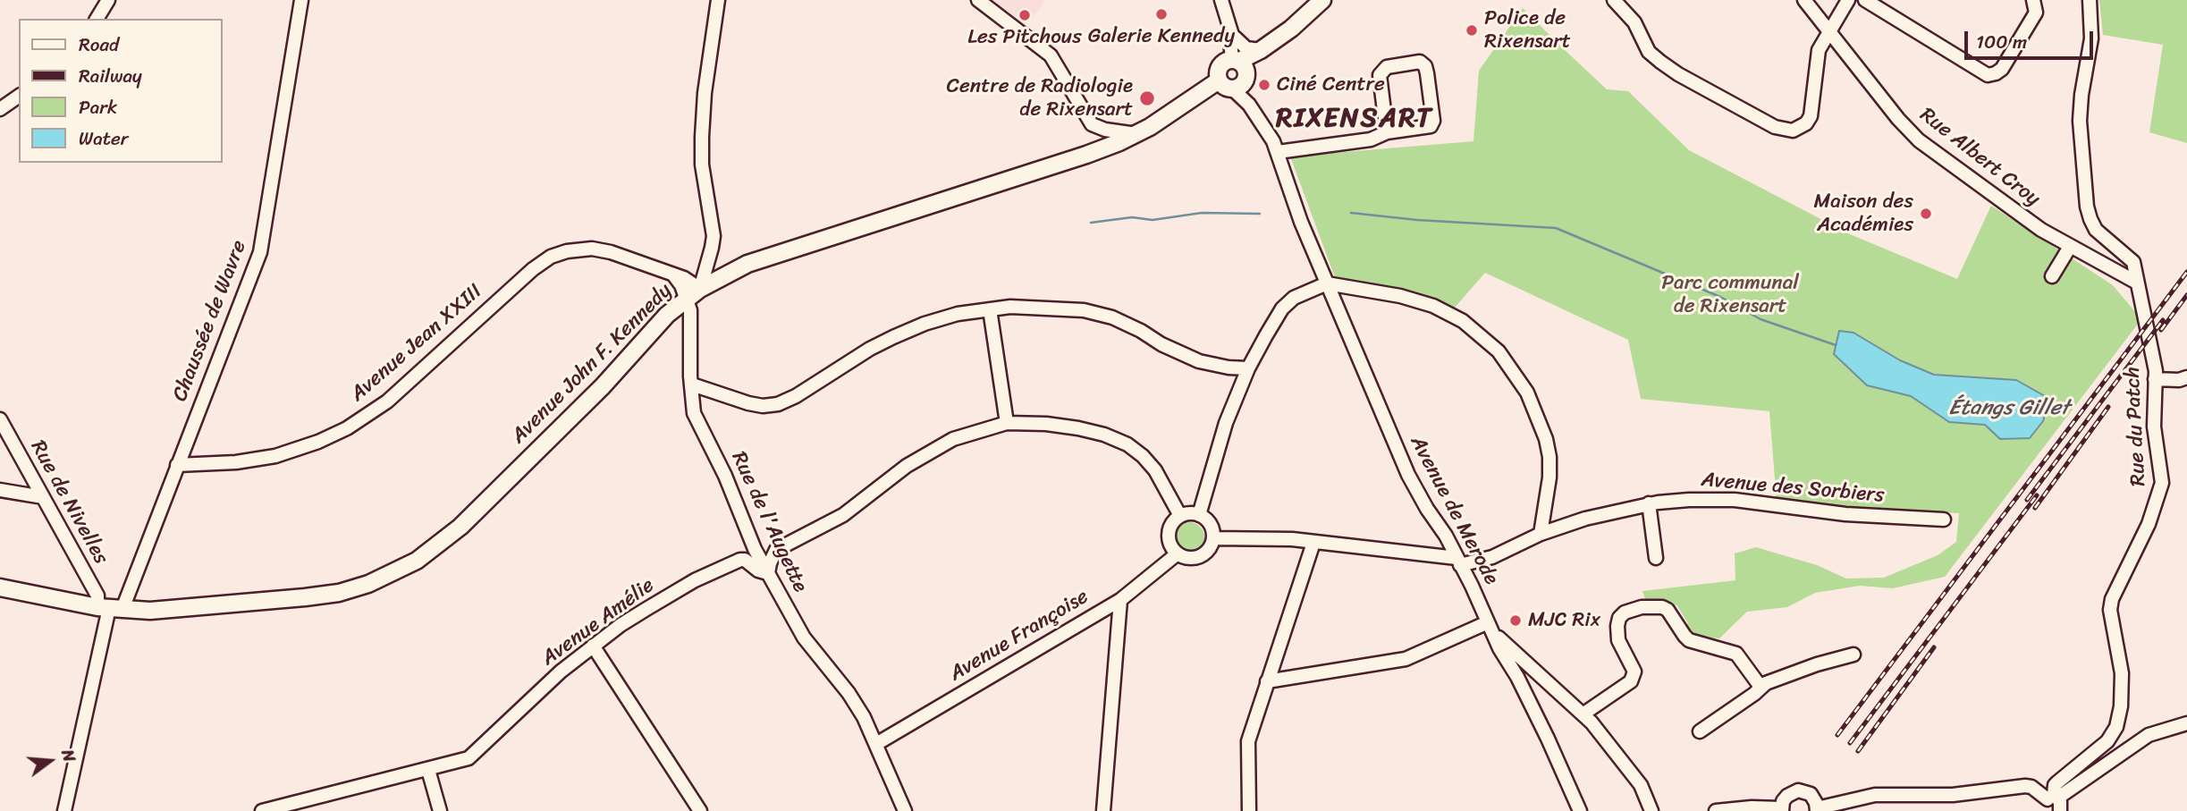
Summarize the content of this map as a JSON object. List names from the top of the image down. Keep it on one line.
{"streets":{"main road":["Avenue John F. Kennedy"],"street":["Rue Albert Croy","Chaussée de Wavre","Avenue Jean XXIII","Rue du Patch","Avenue des Sorbiers","Rue de Nivelles","Avenue de Merode","Rue de l'Augette","Avenue Amélie","Avenue Françoise"]},"crossings":[["Rue Albert Croy","Rue du Patch"],["Chaussée de Wavre","Avenue Jean XXIII"],["Chaussée de Wavre","Avenue John F. Kennedy"],["Chaussée de Wavre","Rue de Nivelles"],["Avenue Jean XXIII","Avenue John F. Kennedy"],["Avenue John F. Kennedy","Rue de Nivelles"],["Avenue John F. Kennedy","Avenue de Merode"],["Avenue John F. Kennedy","Rue de l'Augette"],["Avenue des Sorbiers","Avenue de Merode"],["Rue de l'Augette","Avenue Amélie"],["Rue de l'Augette","Avenue Françoise"]],"districts":["RIXENSART"],"water":["Étangs Gillet"],"parks":["Parc communal de Rixensart"],"places":["Galerie Kennedy","Les Pitchous","Police de Rixensart","Ciné Centre","Centre de Radiologie de Rixensart","Maison des Académies","MJC Rix"],"legend":["Road","Railway","Park","Water"],"scale_bar":"100 m","north":"right"}
